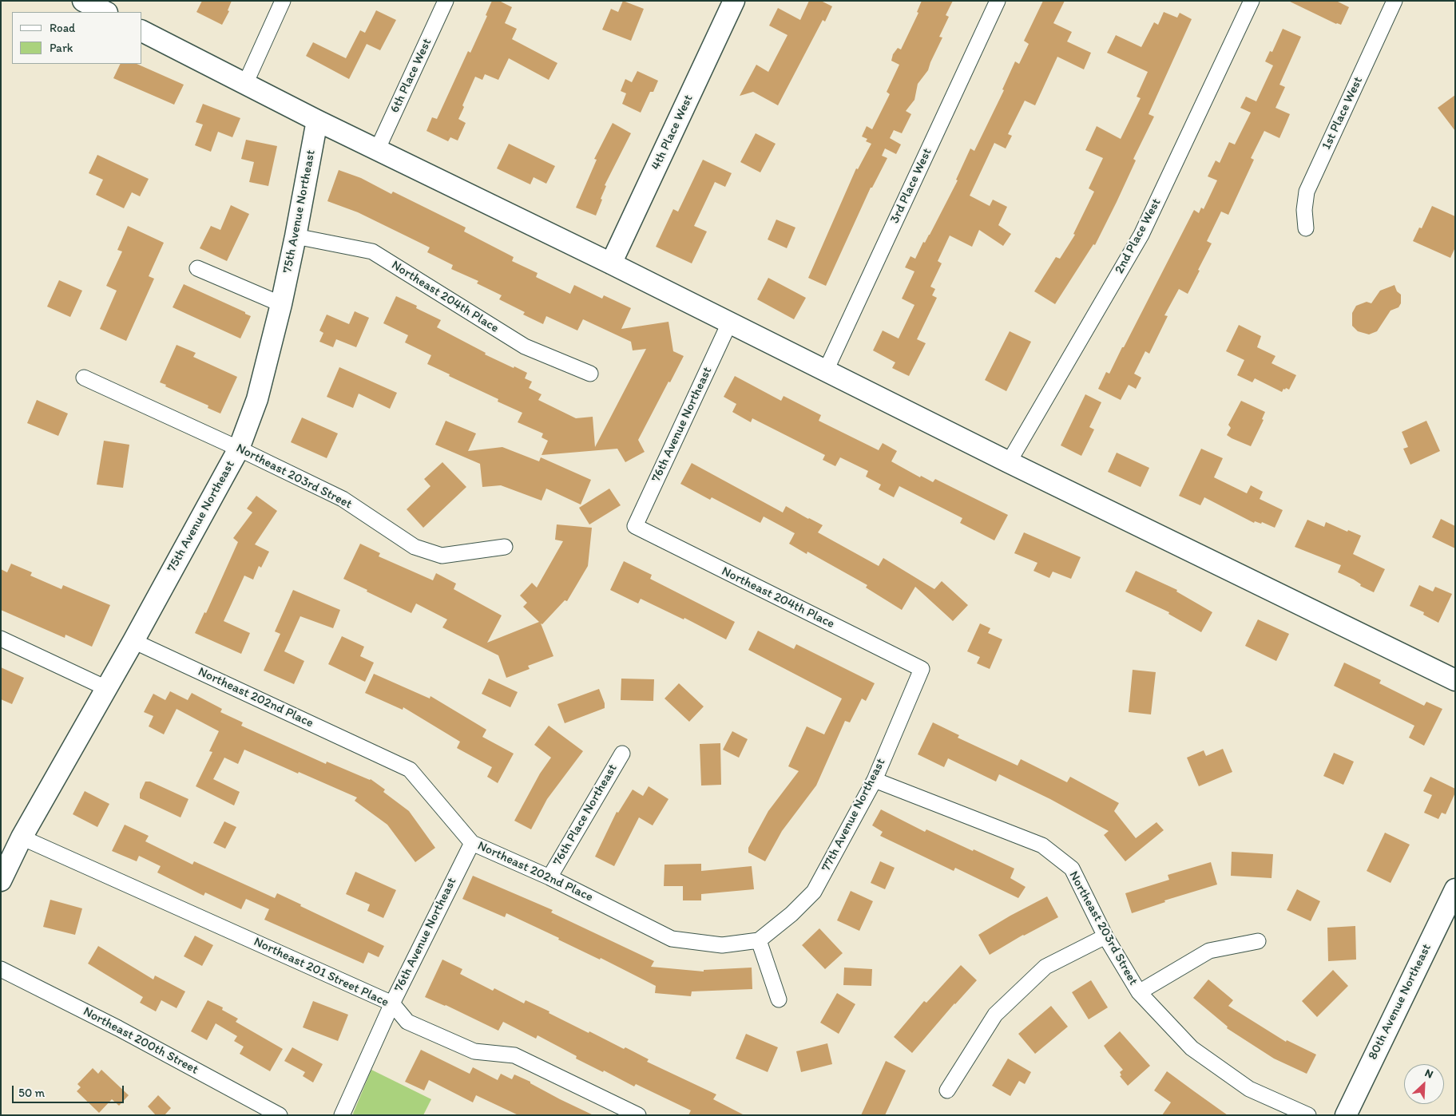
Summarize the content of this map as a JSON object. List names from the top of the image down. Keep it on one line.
{"streets":{"street":["6th Place West","1st Place West","4th Place West","3rd Place West","75th Avenue Northeast","2nd Place West","Northeast 204th Place","76th Avenue Northeast","Northeast 203rd Street","Northeast 202nd Place","76th Place Northeast","77th Avenue Northeast","Northeast 201 Street Place","80th Avenue Northeast","Northeast 200th Street"]},"crossings":[["75th Avenue Northeast","Northeast 204th Place"],["75th Avenue Northeast","Northeast 203rd Street"],["75th Avenue Northeast","Northeast 202nd Place"],["75th Avenue Northeast","Northeast 201 Street Place"],["Northeast 204th Place","76th Avenue Northeast"],["Northeast 204th Place","77th Avenue Northeast"],["76th Avenue Northeast","Northeast 202nd Place"],["76th Avenue Northeast","Northeast 201 Street Place"],["Northeast 203rd Street","77th Avenue Northeast"],["Northeast 202nd Place","76th Place Northeast"],["Northeast 202nd Place","77th Avenue Northeast"]],"legend":["Road","Park"],"scale_bar":"50 m","north":"top right"}
